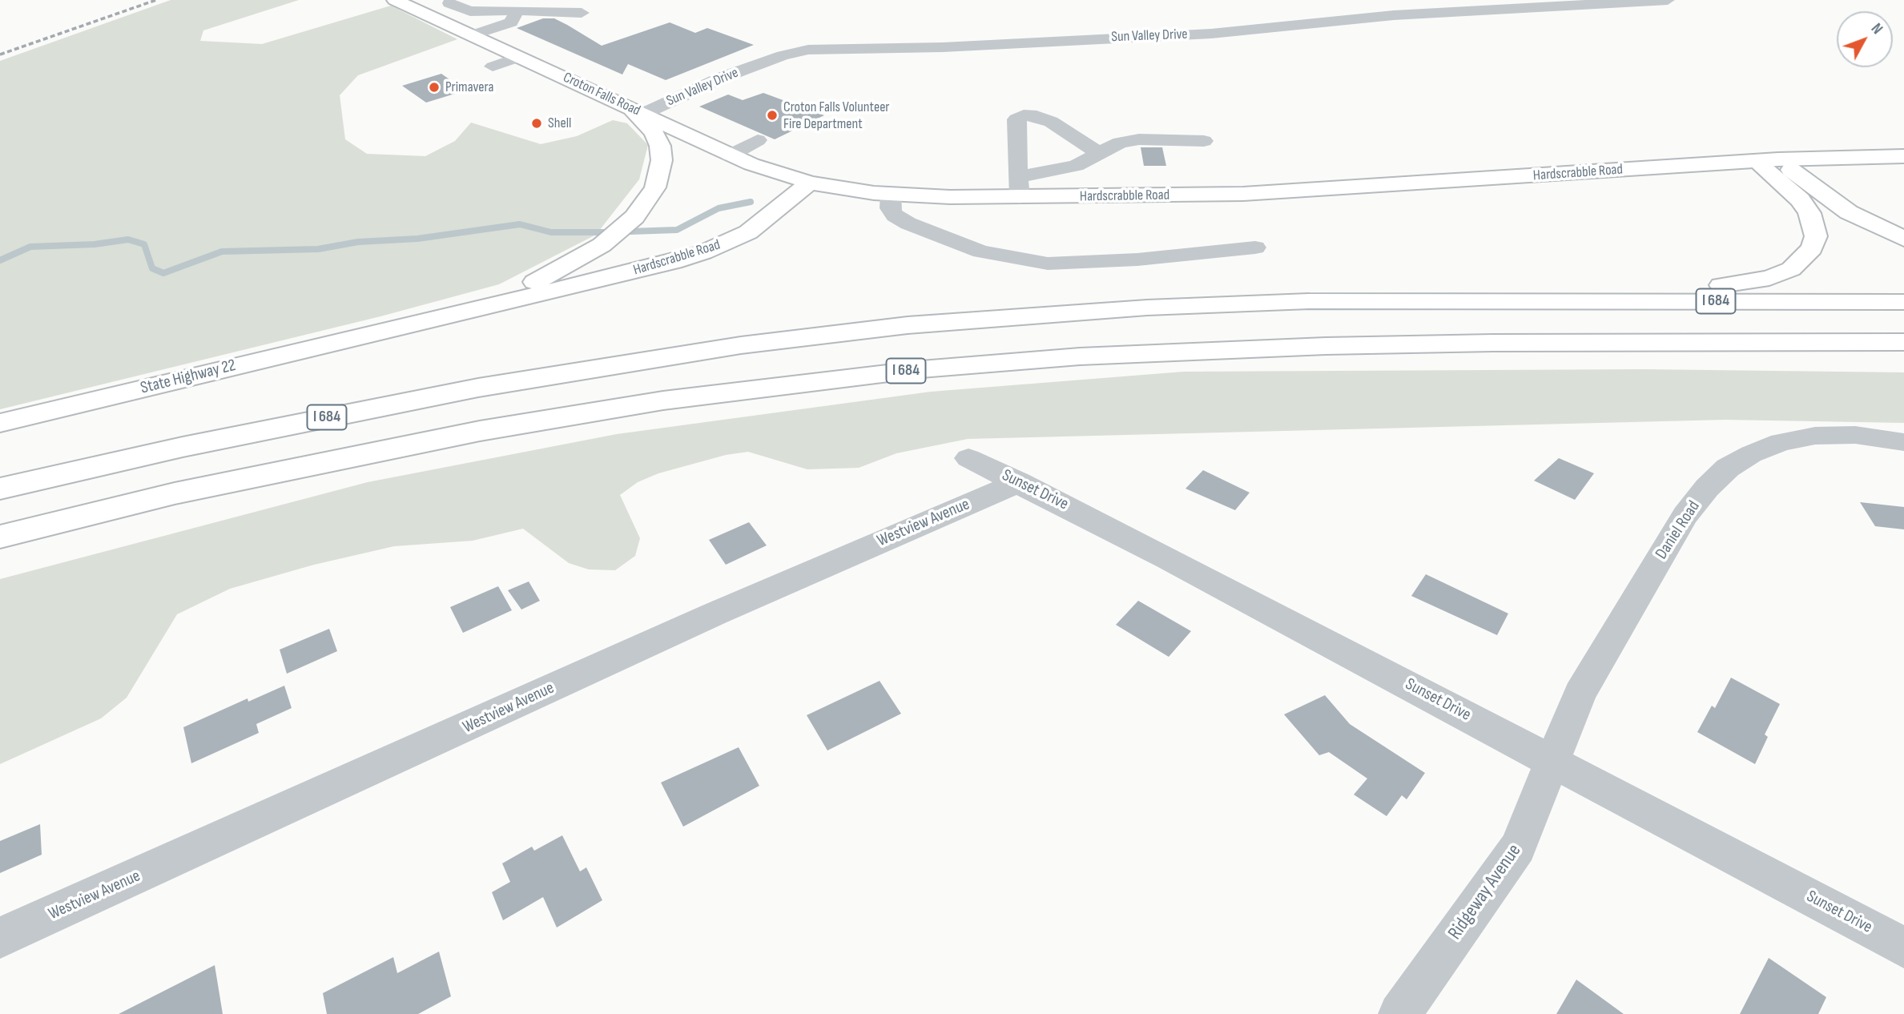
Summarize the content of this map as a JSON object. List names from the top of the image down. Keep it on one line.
{"streets":{"main road":["Croton Falls Road","Hardscrabble Road","I 684","State Highway 22"],"street":["Sun Valley Drive","Sunset Drive","Westview Avenue","Daniel Road","Ridgeway Avenue"]},"crossings":[["Sun Valley Drive","Croton Falls Road"],["Croton Falls Road","Hardscrabble Road"],["Hardscrabble Road","State Highway 22"],["Sunset Drive","Westview Avenue"],["Sunset Drive","Daniel Road"],["Sunset Drive","Ridgeway Avenue"],["Daniel Road","Ridgeway Avenue"]],"places":["Primavera","Croton Falls Volunteer Fire Department","Shell"],"north":"top right"}
